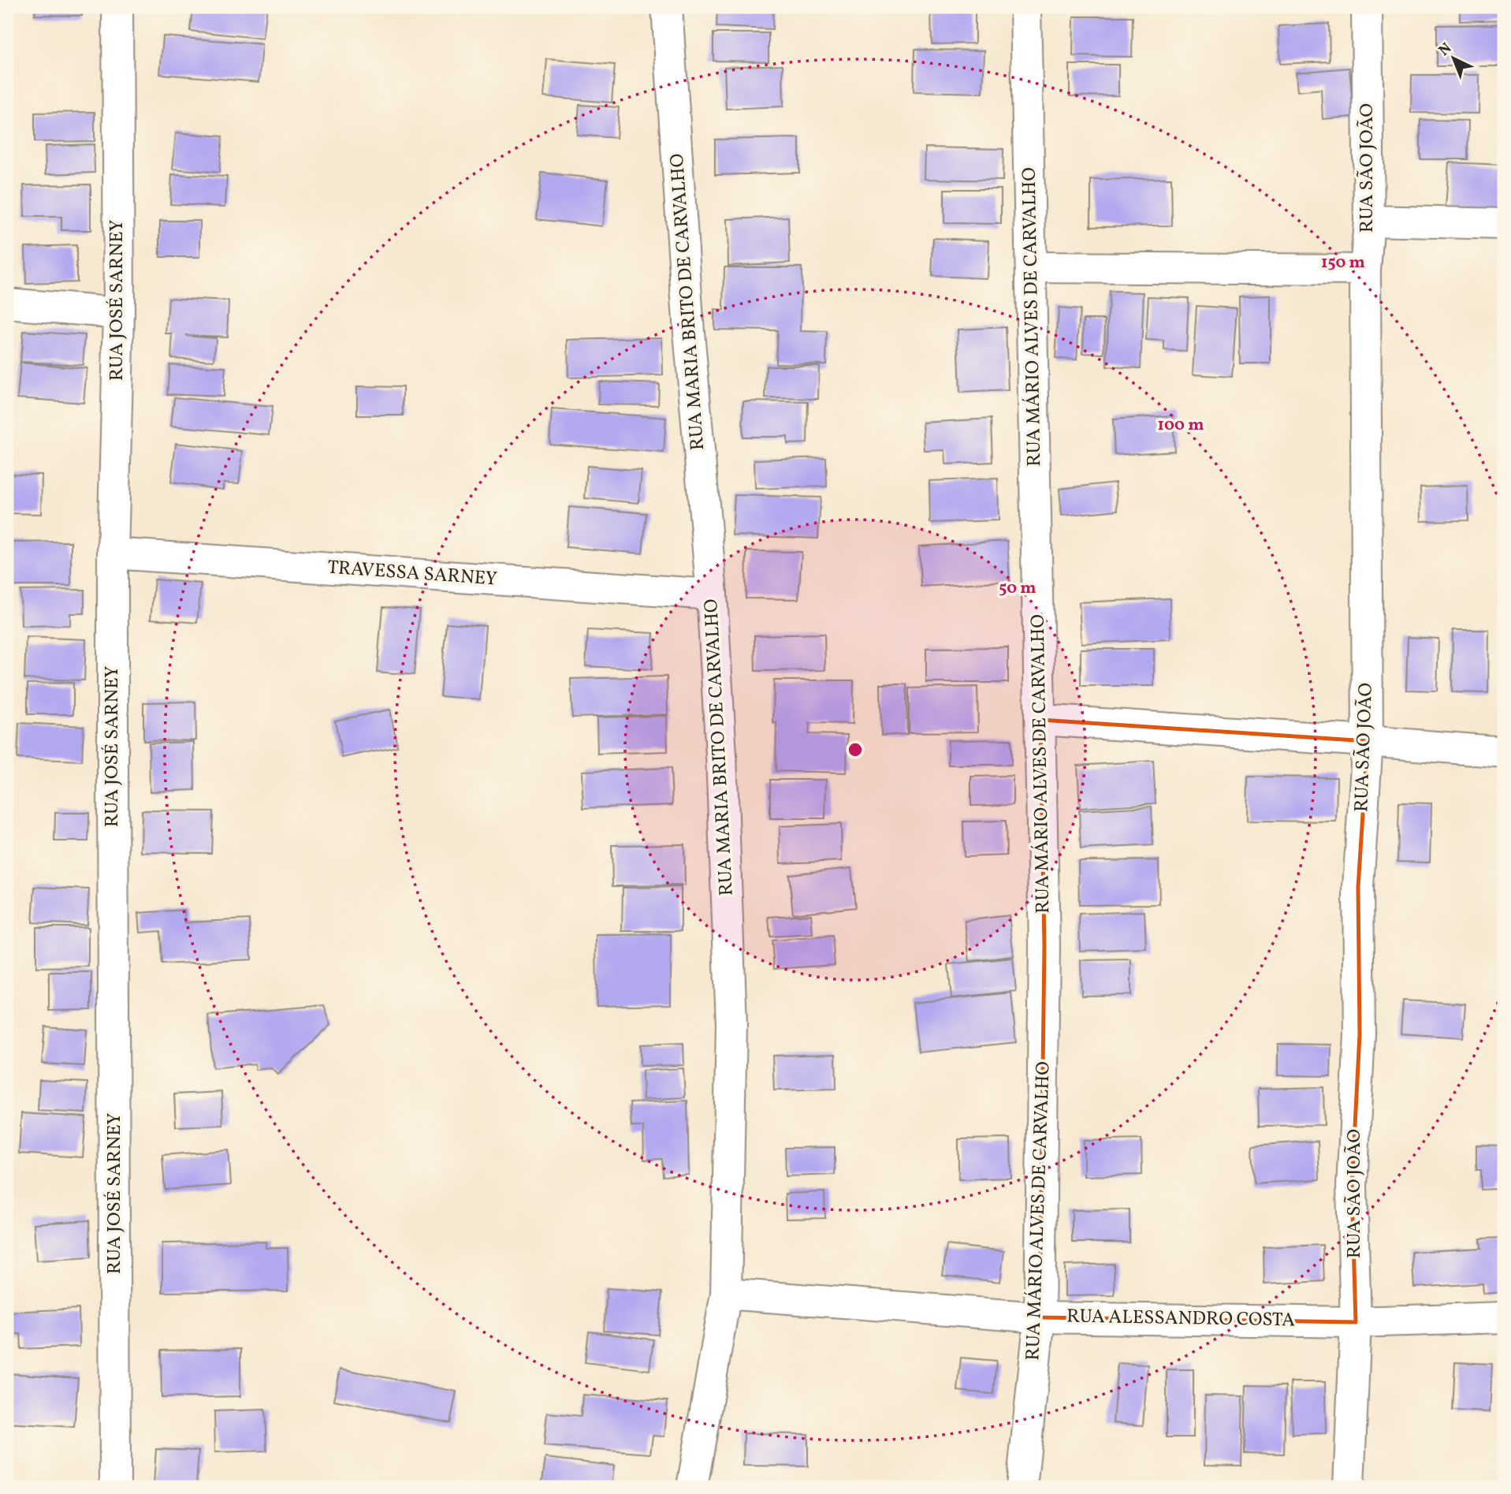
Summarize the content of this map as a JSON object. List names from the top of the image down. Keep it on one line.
{"streets":{"street":["RUA SÃO JOÃO","RUA JOSÉ SARNEY","RUA MARIA BRITO DE CARVALHO","RUA MÁRIO ALVES DE CARVALHO","TRAVESSA SARNEY","RUA ALESSANDRO COSTA"]},"crossings":[["RUA SÃO JOÃO","RUA ALESSANDRO COSTA"],["RUA JOSÉ SARNEY","TRAVESSA SARNEY"],["RUA MARIA BRITO DE CARVALHO","TRAVESSA SARNEY"],["RUA MARIA BRITO DE CARVALHO","RUA ALESSANDRO COSTA"],["RUA MÁRIO ALVES DE CARVALHO","RUA ALESSANDRO COSTA"]],"north":"top left","rings":["150 m","100 m","50 m"]}
